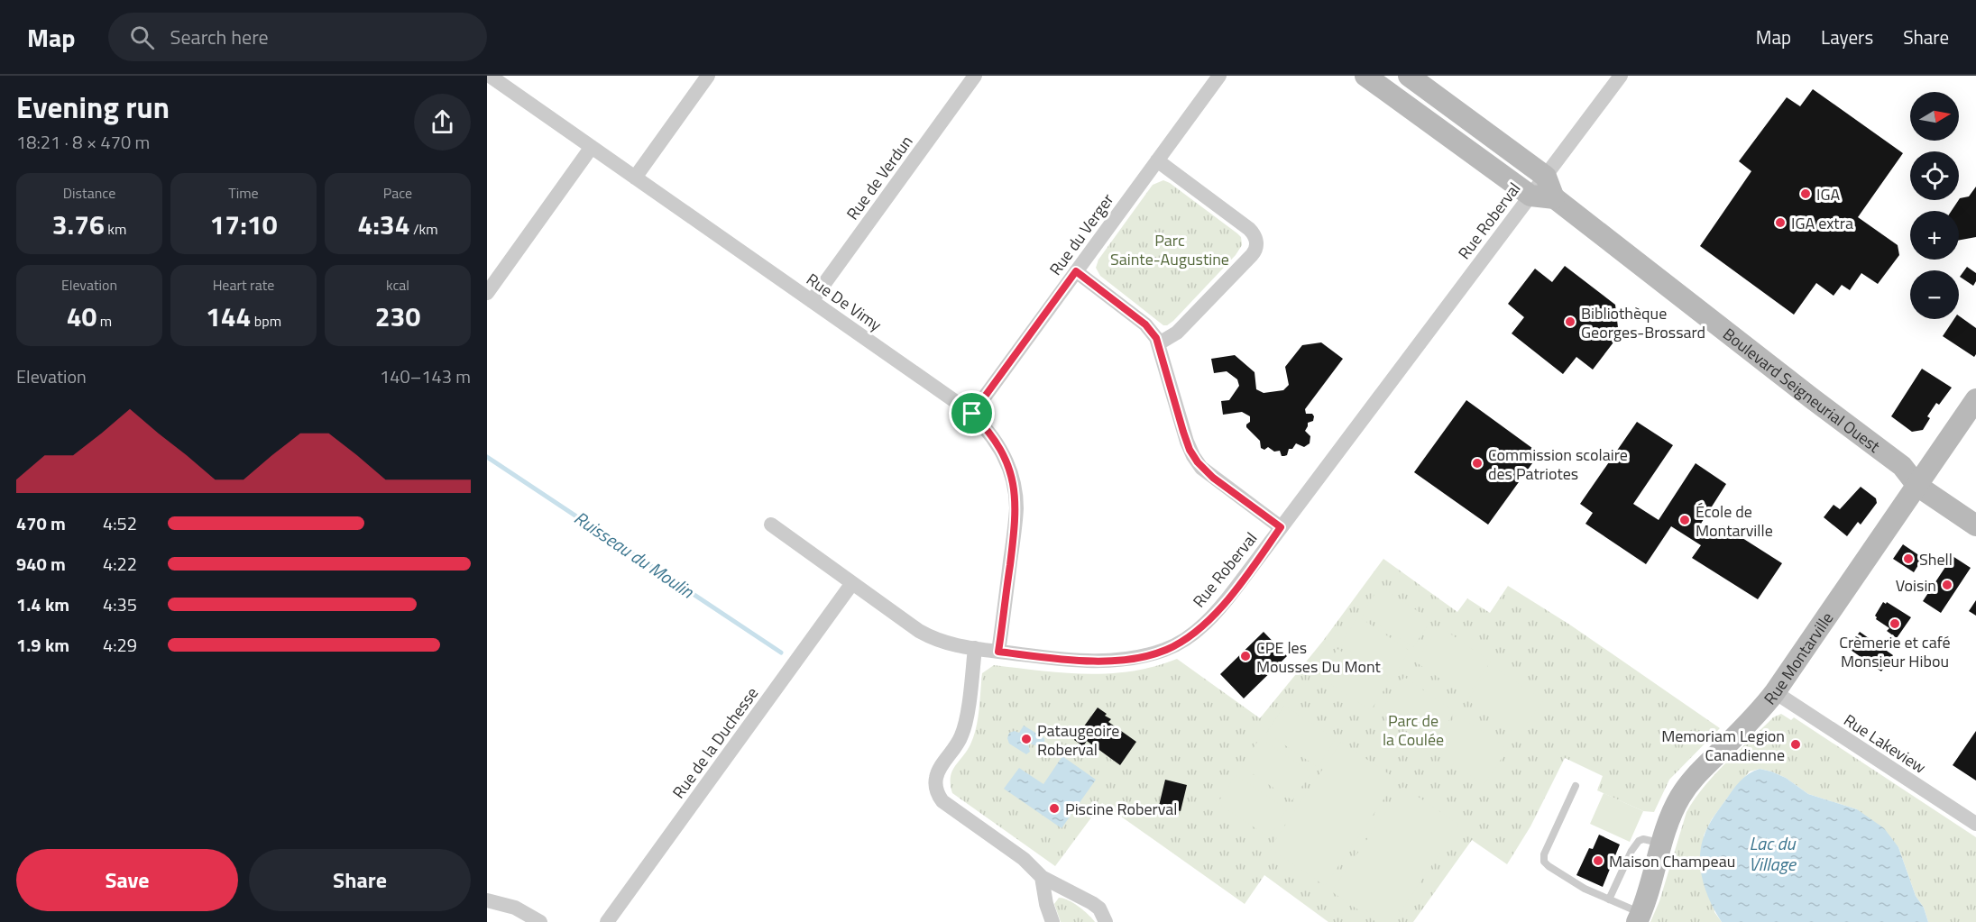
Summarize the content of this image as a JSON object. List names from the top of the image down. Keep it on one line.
{"streets":{"street":["Rue de Verdun","Rue Roberval","Rue du Verger","Rue De Vimy","Boulevard Seigneurial Ouest","Rue Montarville","Rue de la Duchesse","Rue Lakeview"]},"crossings":[["Rue de Verdun","Rue De Vimy"],["Rue Roberval","Rue De Vimy"],["Rue Roberval","Rue de la Duchesse"],["Rue du Verger","Rue De Vimy"],["Boulevard Seigneurial Ouest","Rue Montarville"],["Rue Montarville","Rue Lakeview"]],"water":["Ruisseau du Moulin","Lac du Village"],"parks":["Parc Sainte-Augustine","Parc de la Coulée"],"places":["IGA","IGA extra","Bibliothèque Georges-Brossard","Commission scolaire des Patriotes","École de Montarville","Shell","Voisin","Crèmerie et café Monsieur Hibou","CPE les Mousses Du Mont","Pataugeoire Roberval","Memoriam Legion Canadienne","Piscine Roberval","Maison Champeau"],"north":"right","page":{"header":"Map","search":"Search here","nav":["Map","Layers","Share"],"heading":["Evening run","18:21 · 8 × 470 m"],"map_buttons":["+","−"],"stats":[["Distance","3.76 km"],["Time","17:10"],["Pace","4:34 /km"],["Elevation","40 m"],["Heart rate","144 bpm"],["kcal","230"]],"chart":["Elevation","140–143 m"],"list":[{"name":"470 m","note":"4:52"},{"name":"940 m","note":"4:22"},{"name":"1.4 km","note":"4:35"},{"name":"1.9 km","note":"4:29"}],"buttons":["Save","Share"]}}
